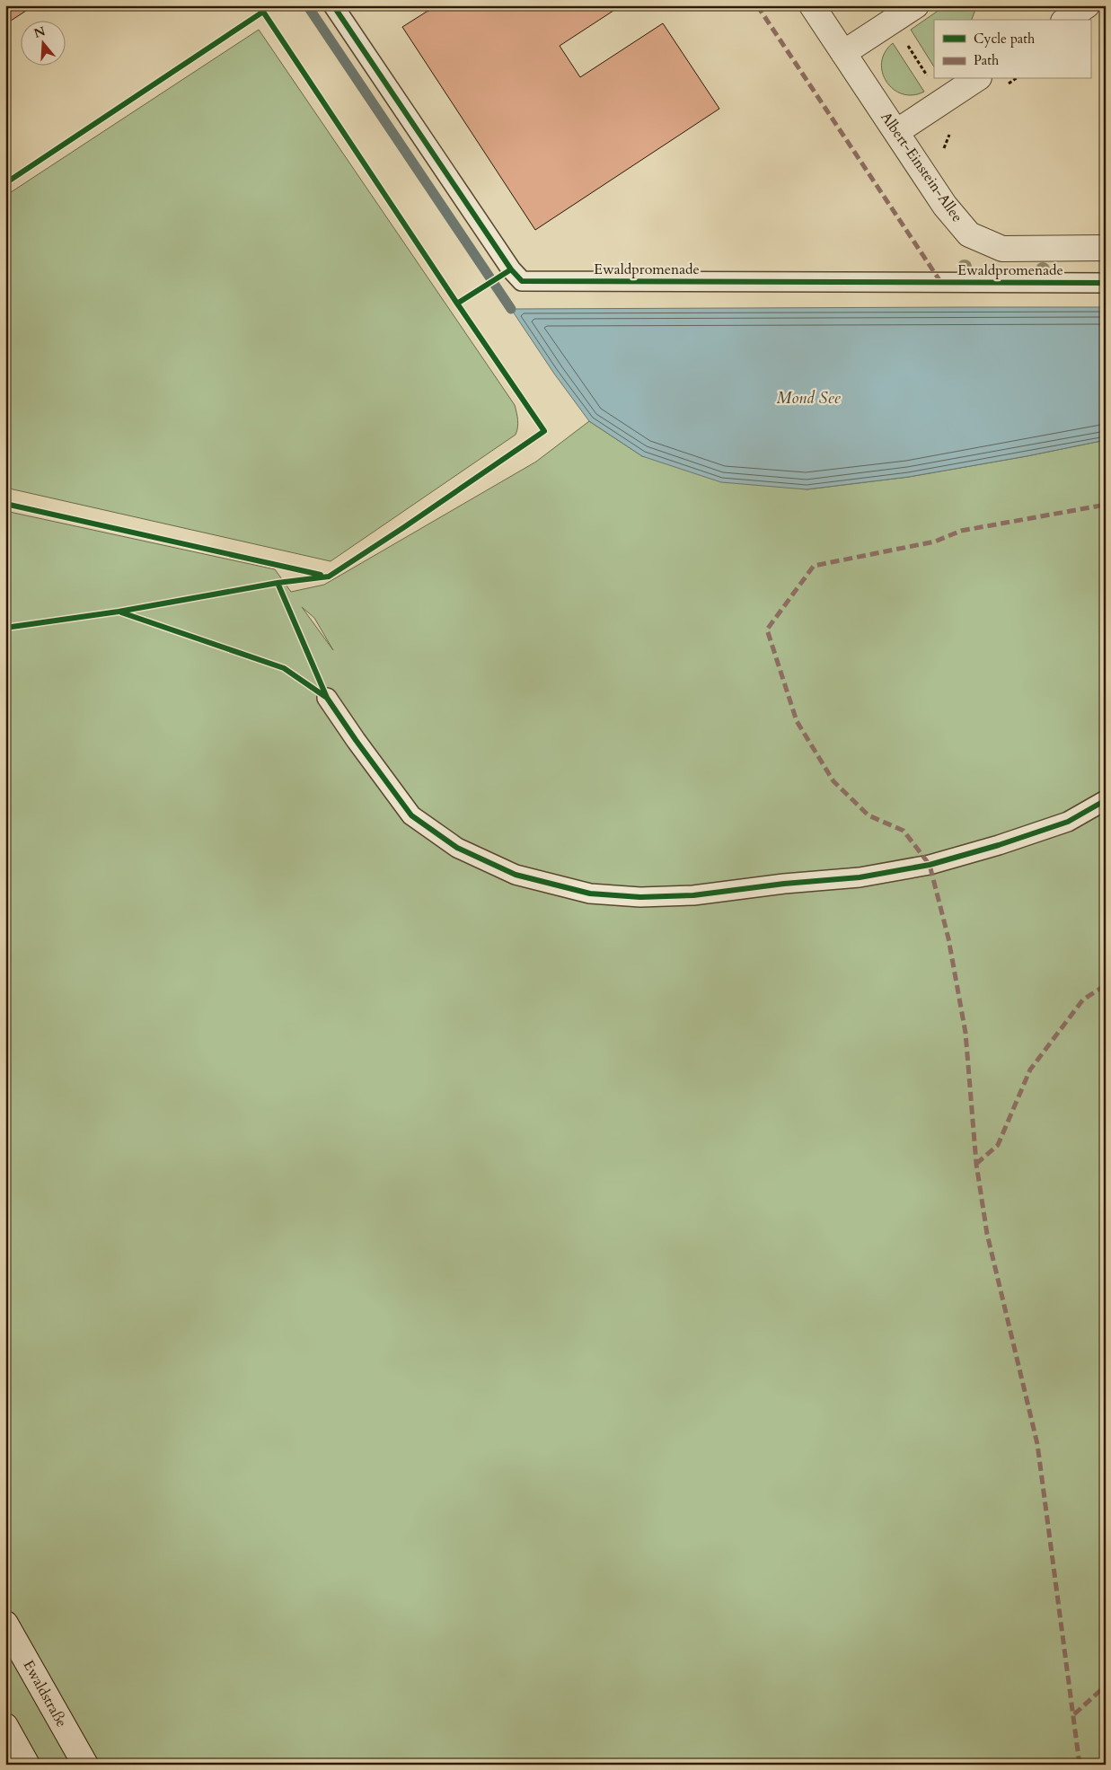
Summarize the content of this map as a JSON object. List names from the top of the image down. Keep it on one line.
{"streets":{"street":["Albert-Einstein-Allee","Ewaldstraße"],"lane":["Ewaldpromenade"]},"water":["Mond See"],"legend":["Cycle path","Path"],"north":"top"}
